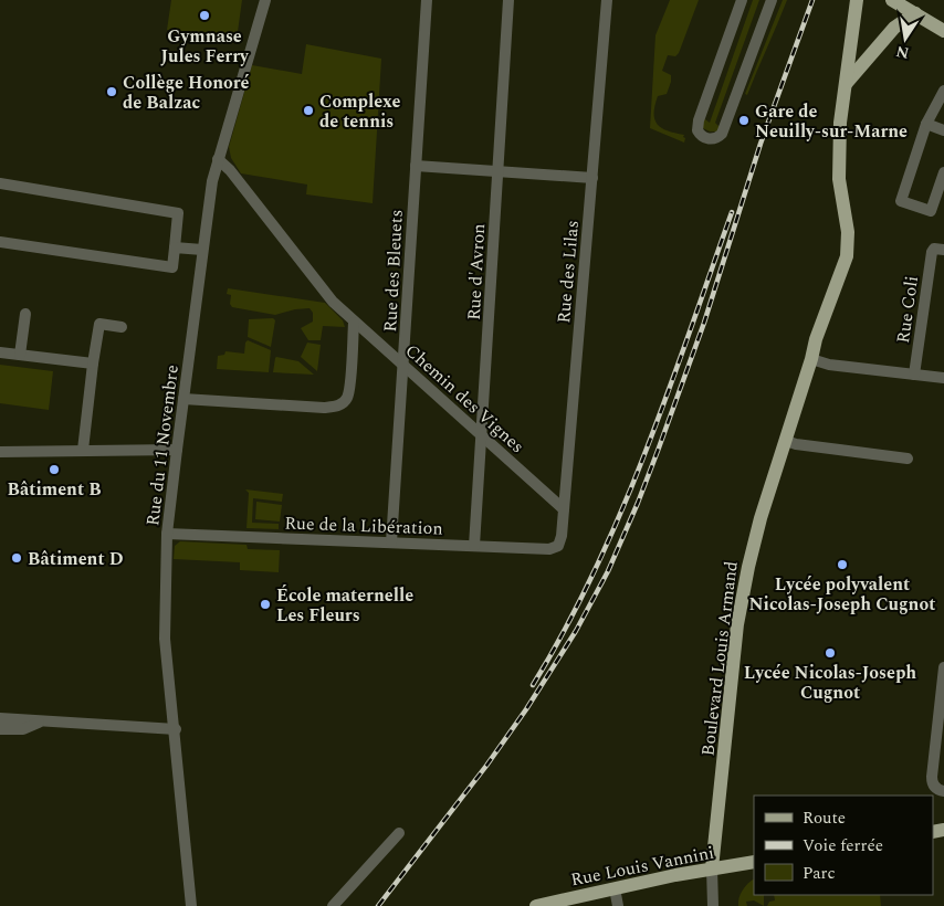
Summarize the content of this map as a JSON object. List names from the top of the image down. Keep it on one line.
{"streets":{"main road":["Boulevard Louis Armand","Rue Louis Vannini"],"street":["Rue des Bleuets","Rue d'Avron","Rue des Lilas","Rue Coli","Chemin des Vignes","Rue du 11 Novembre","Rue de la Libération"]},"crossings":[["Rue des Bleuets","Chemin des Vignes"],["Rue des Bleuets","Rue de la Libération"],["Rue d'Avron","Chemin des Vignes"],["Rue d'Avron","Rue de la Libération"],["Rue des Lilas","Chemin des Vignes"],["Rue des Lilas","Rue de la Libération"],["Chemin des Vignes","Rue du 11 Novembre"],["Rue du 11 Novembre","Rue de la Libération"],["Boulevard Louis Armand","Rue Louis Vannini"]],"places":["Gymnase Jules Ferry","Collège Honoré de Balzac","Complexe de tennis","Gare de Neuilly-sur-Marne","Bâtiment B","Bâtiment D","Lycée polyvalent Nicolas-Joseph Cugnot","École maternelle Les Fleurs","Lycée Nicolas-Joseph Cugnot"],"legend":["Route","Voie ferrée","Parc"],"north":"bottom"}
